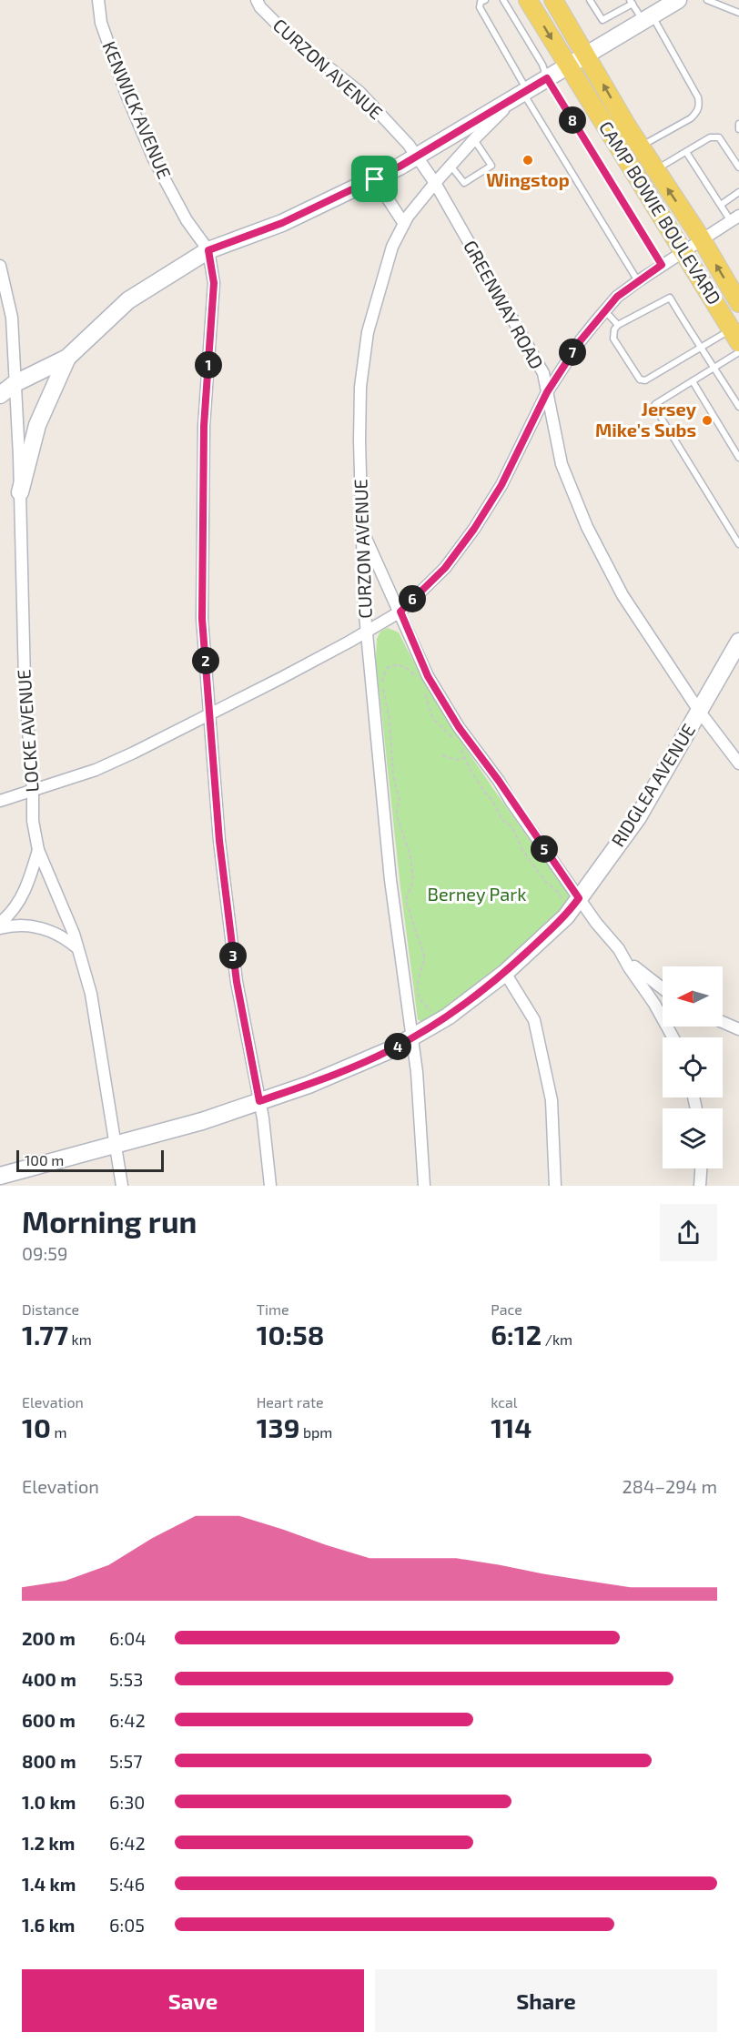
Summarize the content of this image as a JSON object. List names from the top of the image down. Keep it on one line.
{"streets":{"main road":["CAMP BOWIE BOULEVARD"],"street":["CURZON AVENUE","KENWICK AVENUE","GREENWAY ROAD","LOCKE AVENUE","RIDGLEA AVENUE"]},"crossings":[["CURZON AVENUE","GREENWAY ROAD"],["CURZON AVENUE","RIDGLEA AVENUE"],["KENWICK AVENUE","RIDGLEA AVENUE"],["GREENWAY ROAD","RIDGLEA AVENUE"],["LOCKE AVENUE","RIDGLEA AVENUE"]],"parks":["Berney Park"],"places":["Wingstop","Jersey Mike's Subs"],"scale_bar":"100 m","north":"left","page":{"pins":["8","7","1","6","2","5","3","4"],"scale":"100 m","heading":["Morning run","09:59"],"stats":[["Distance","1.77 km"],["Time","10:58"],["Pace","6:12 /km"],["Elevation","10 m"],["Heart rate","139 bpm"],["kcal","114"]],"chart":["Elevation","284–294 m"],"list":[{"name":"200 m","note":"6:04"},{"name":"400 m","note":"5:53"},{"name":"600 m","note":"6:42"},{"name":"800 m","note":"5:57"},{"name":"1.0 km","note":"6:30"},{"name":"1.2 km","note":"6:42"},{"name":"1.4 km","note":"5:46"},{"name":"1.6 km","note":"6:05"}],"buttons":["Save","Share"]}}
